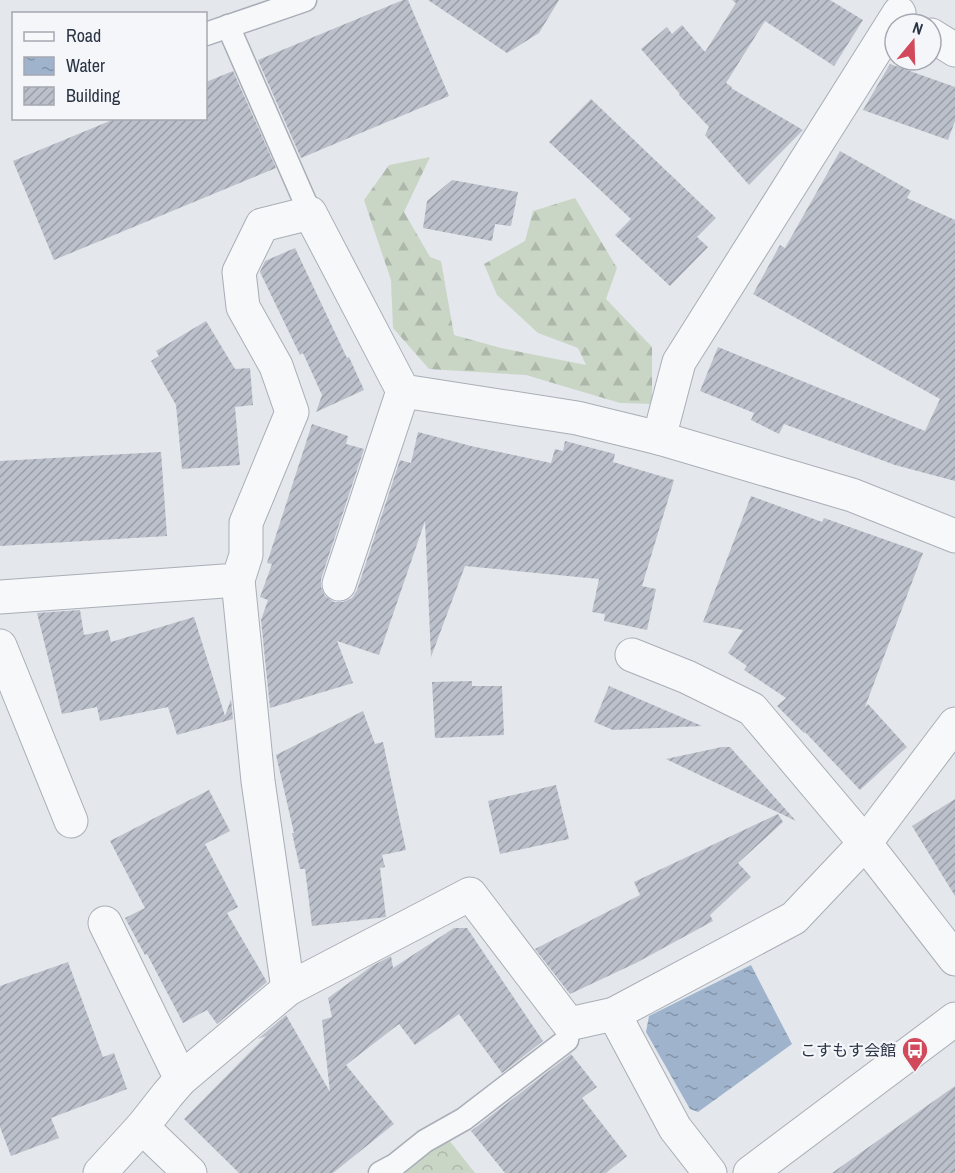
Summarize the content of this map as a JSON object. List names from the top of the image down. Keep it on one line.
{"places":{"bus stop":["こすもす会館"]},"legend":["Road","Water","Building"],"north":"top"}
